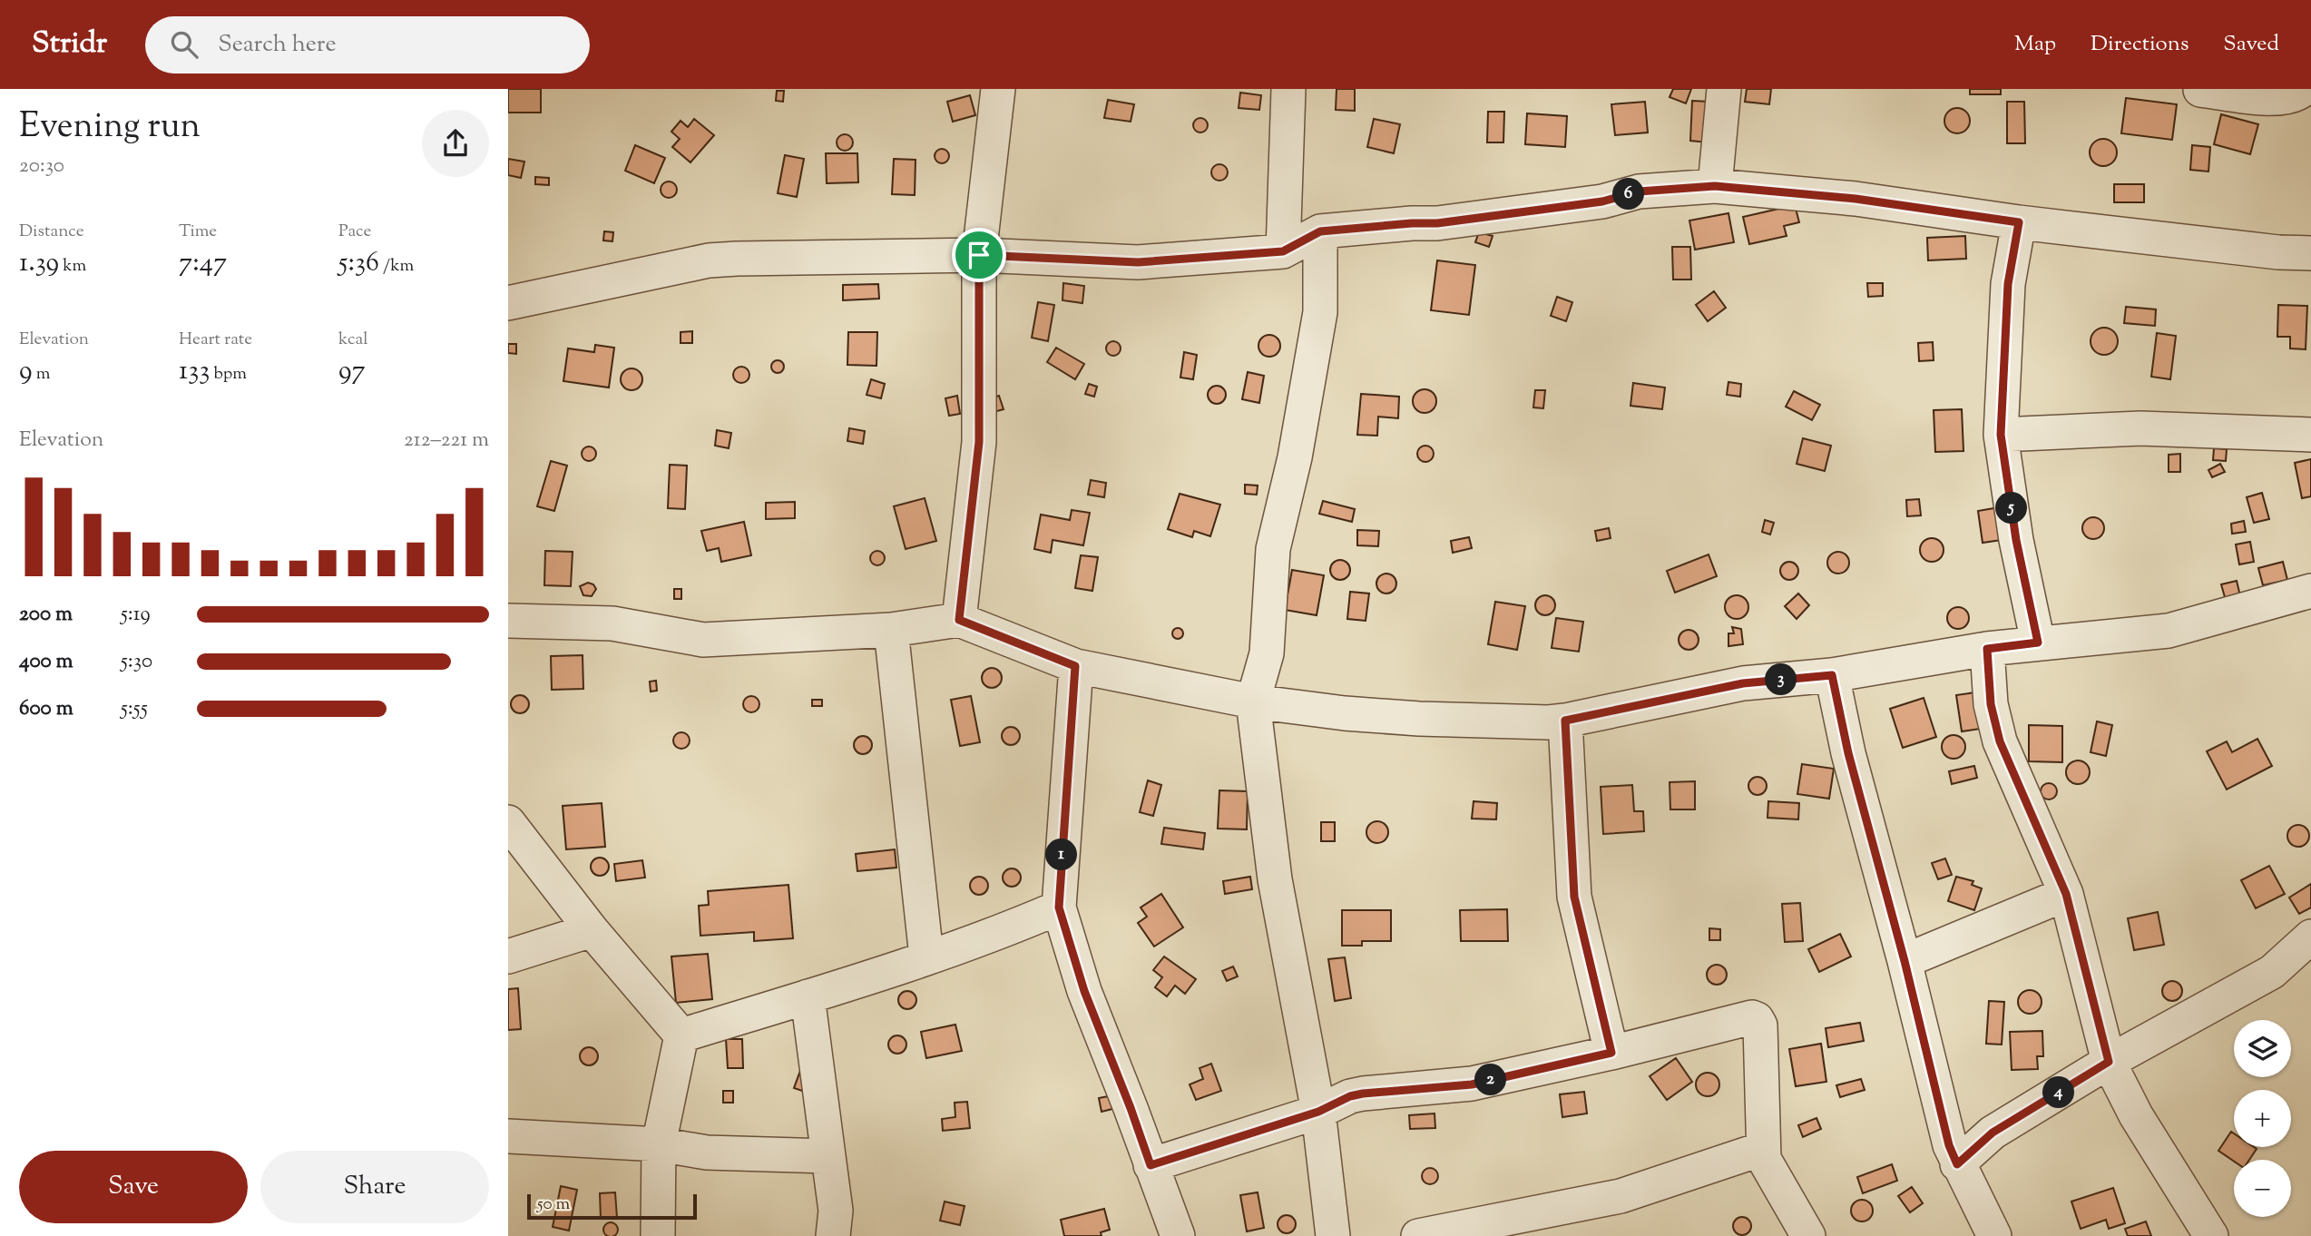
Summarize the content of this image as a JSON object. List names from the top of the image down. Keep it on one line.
{"scale_bar":"50 m","page":{"header":"Stridr","search":"Search here","nav":["Map","Directions","Saved"],"heading":["Evening run","20:30"],"pins":["6","5","3","1","2","4"],"stats":[["Distance","1.39 km"],["Time","7:47"],["Pace","5:36 /km"],["Elevation","9 m"],["Heart rate","133 bpm"],["kcal","97"]],"chart":["Elevation","212–221 m"],"list":[{"name":"200 m","note":"5:19"},{"name":"400 m","note":"5:30"},{"name":"600 m","note":"5:55"}],"map_buttons":["+","−"],"buttons":["Save","Share"],"scale":"50 m"}}
